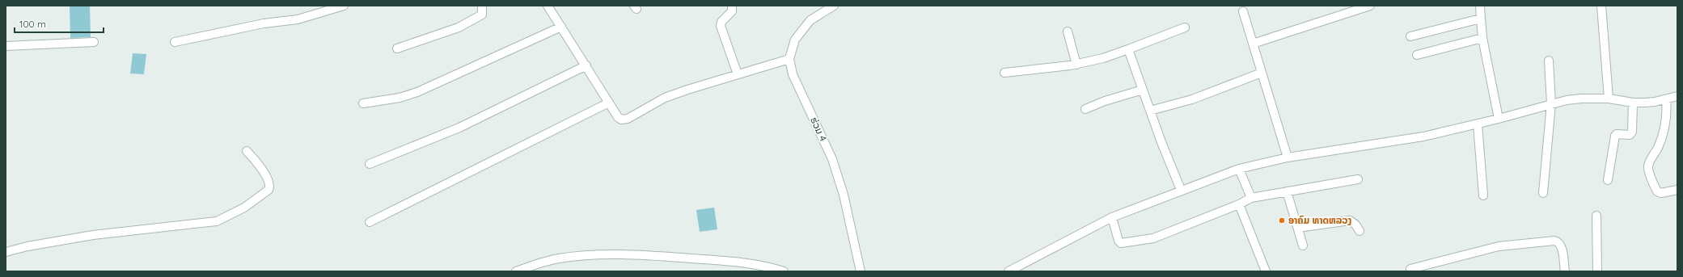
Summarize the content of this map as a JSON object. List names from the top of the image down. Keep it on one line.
{"streets":{"street":["ຮ່ວມ 4"]},"places":["ອາຄົມ ທາດຫລວງ"],"scale_bar":"100 m"}
